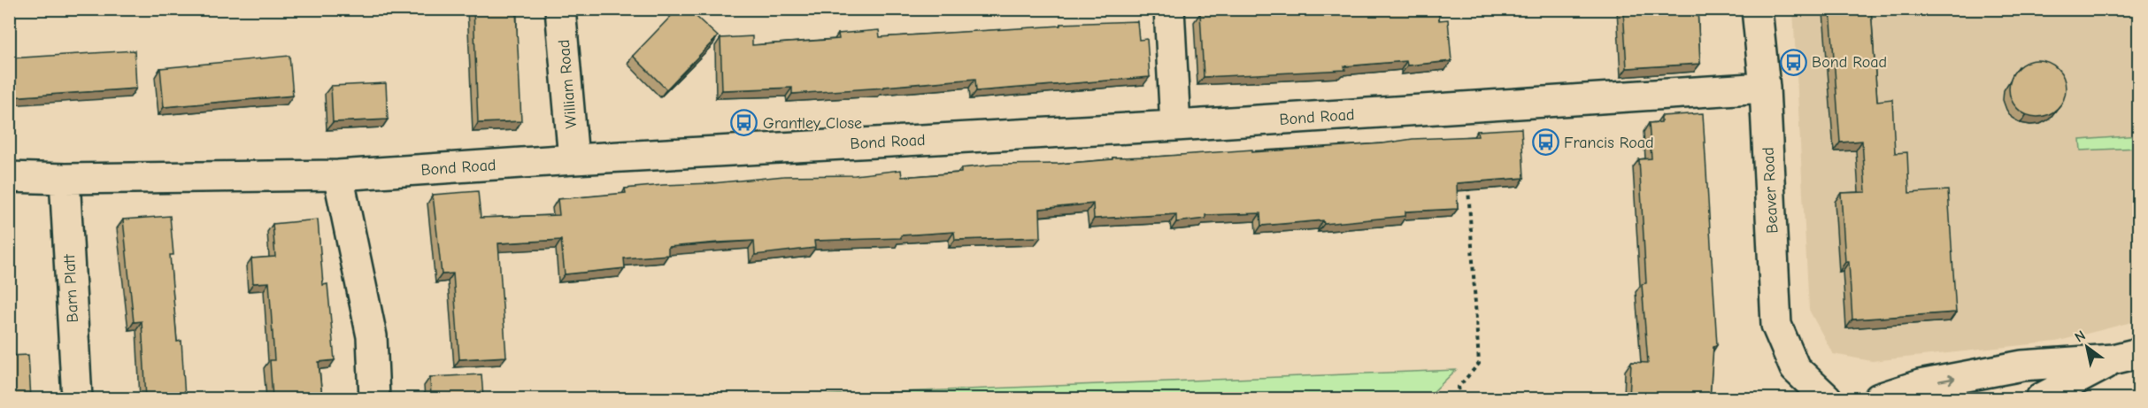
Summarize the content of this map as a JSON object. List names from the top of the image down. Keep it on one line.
{"streets":{"street":["William Road","Bond Road","Beaver Road","Barn Platt"]},"crossings":[["William Road","Bond Road"],["Bond Road","Beaver Road"],["Bond Road","Barn Platt"]],"places":{"bus stop":["Bond Road","Grantley Close","Francis Road"]},"north":"top left"}
